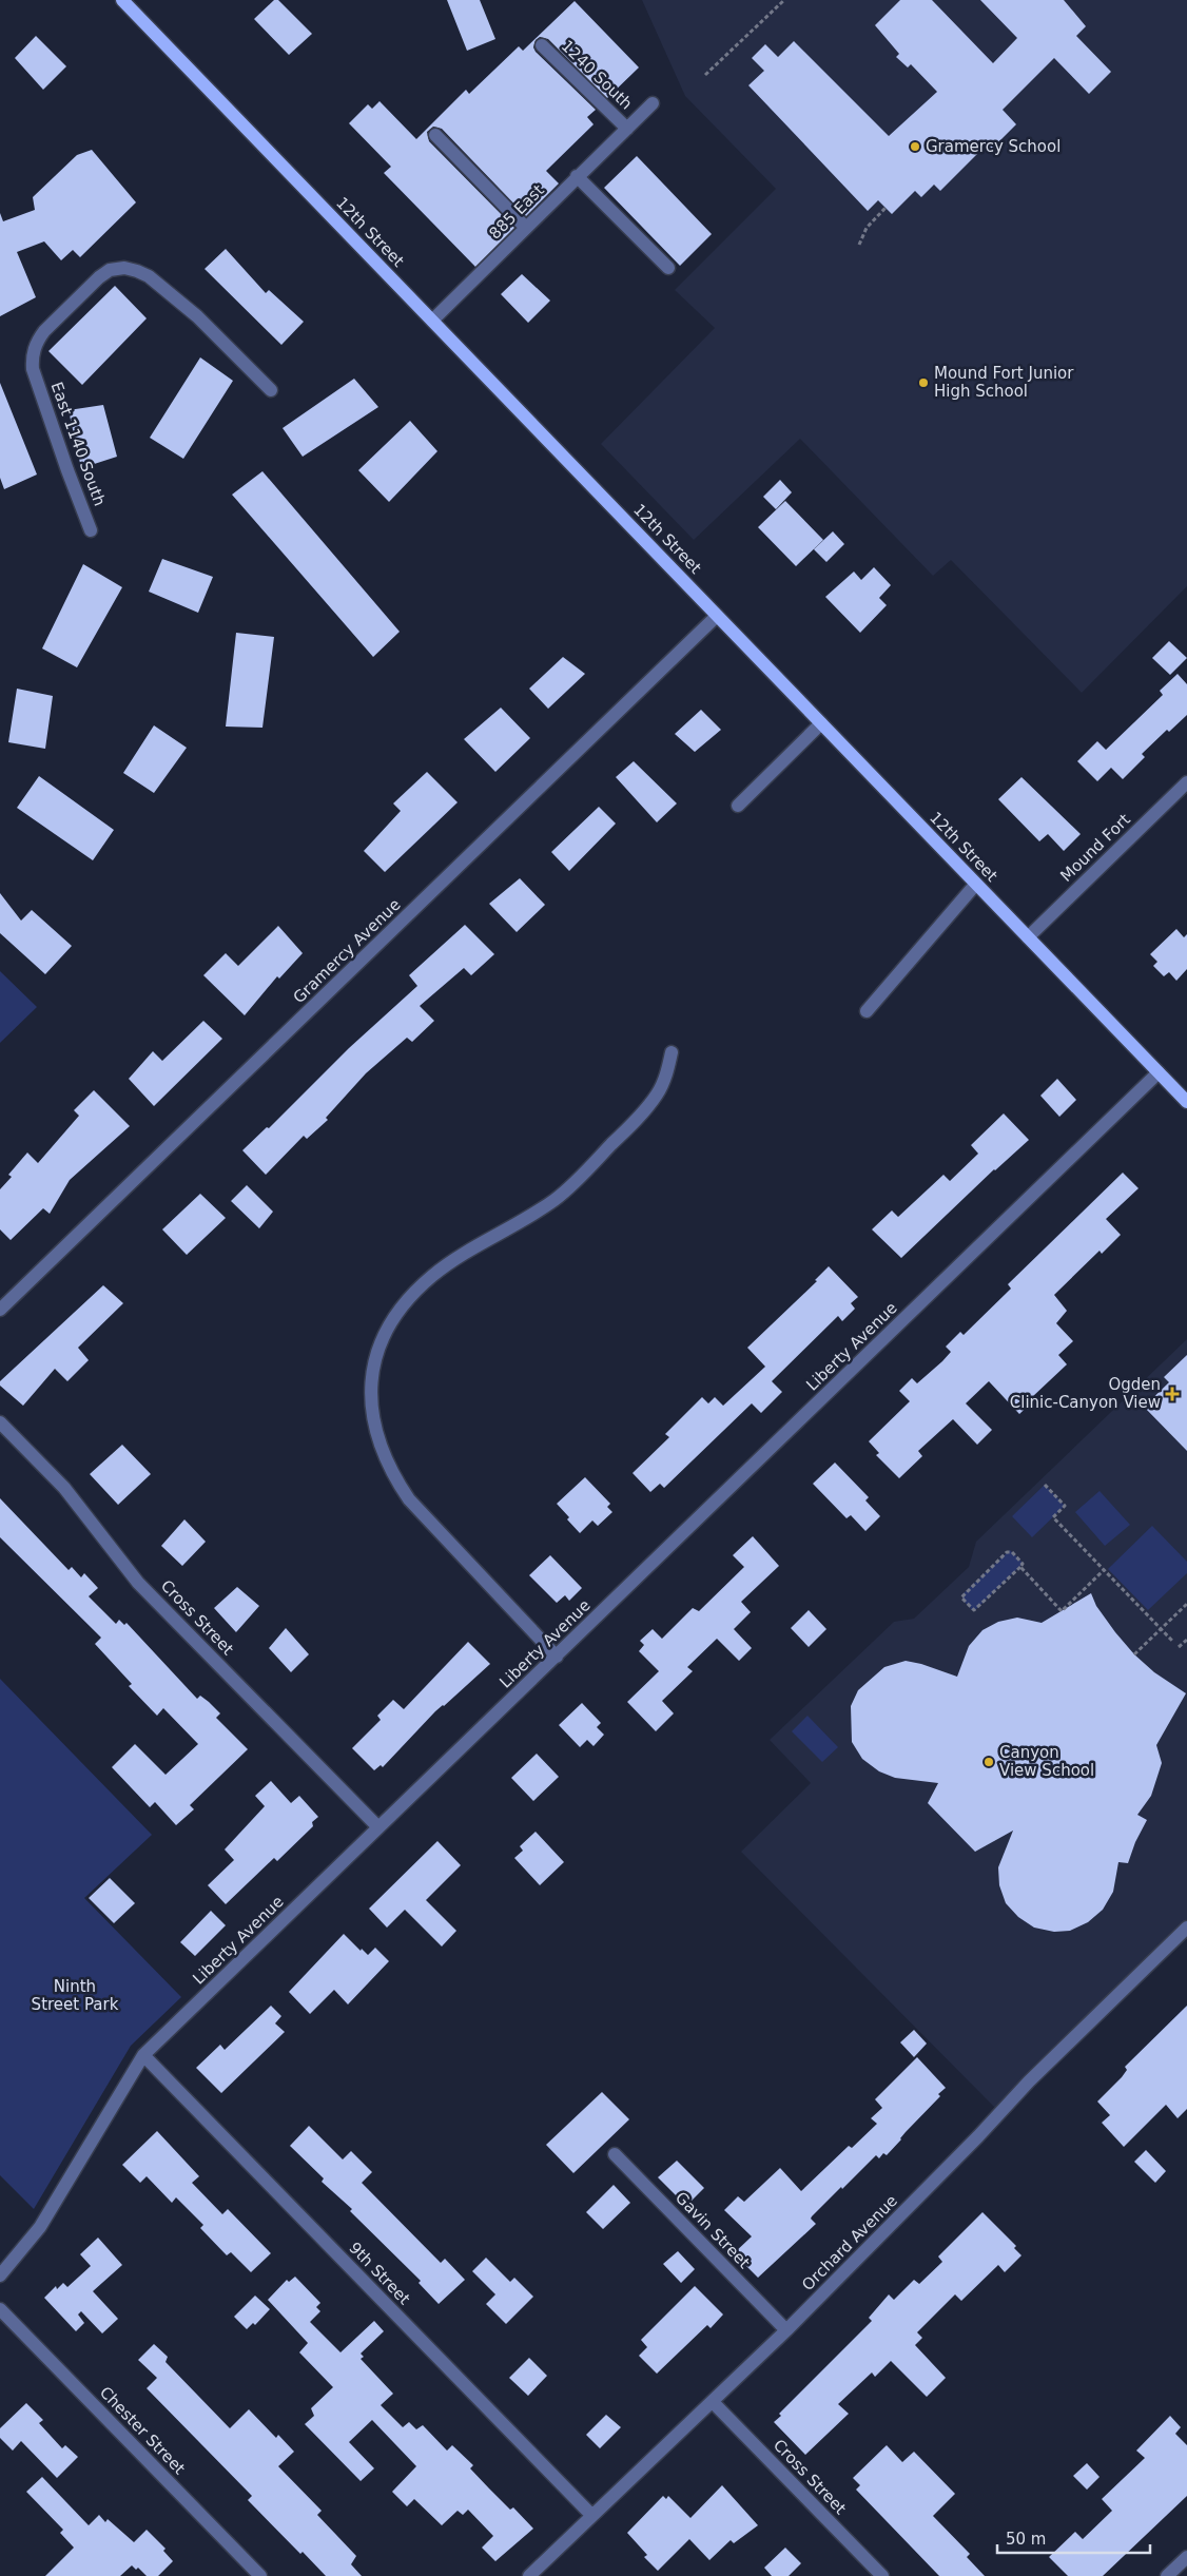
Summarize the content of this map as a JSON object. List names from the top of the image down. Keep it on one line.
{"streets":{"main road":["12th Street"],"street":["1240 South","885 East","East 1140 South","Mound Fort","Gramercy Avenue","Liberty Avenue","Cross Street","Gavin Street","Orchard Avenue","9th Street","Chester Street"]},"crossings":[["1240 South","885 East"],["885 East","12th Street"],["12th Street","Mound Fort"],["12th Street","Gramercy Avenue"],["12th Street","Liberty Avenue"],["Liberty Avenue","Cross Street"],["Liberty Avenue","9th Street"],["Cross Street","Orchard Avenue"],["Gavin Street","Orchard Avenue"],["Orchard Avenue","9th Street"]],"parks":["Ninth Street Park"],"places":{"other":["Gramercy School","Mound Fort Junior High School","Canyon View School"],"health":["Ogden Clinic-Canyon View"]},"scale_bar":"50 m"}
